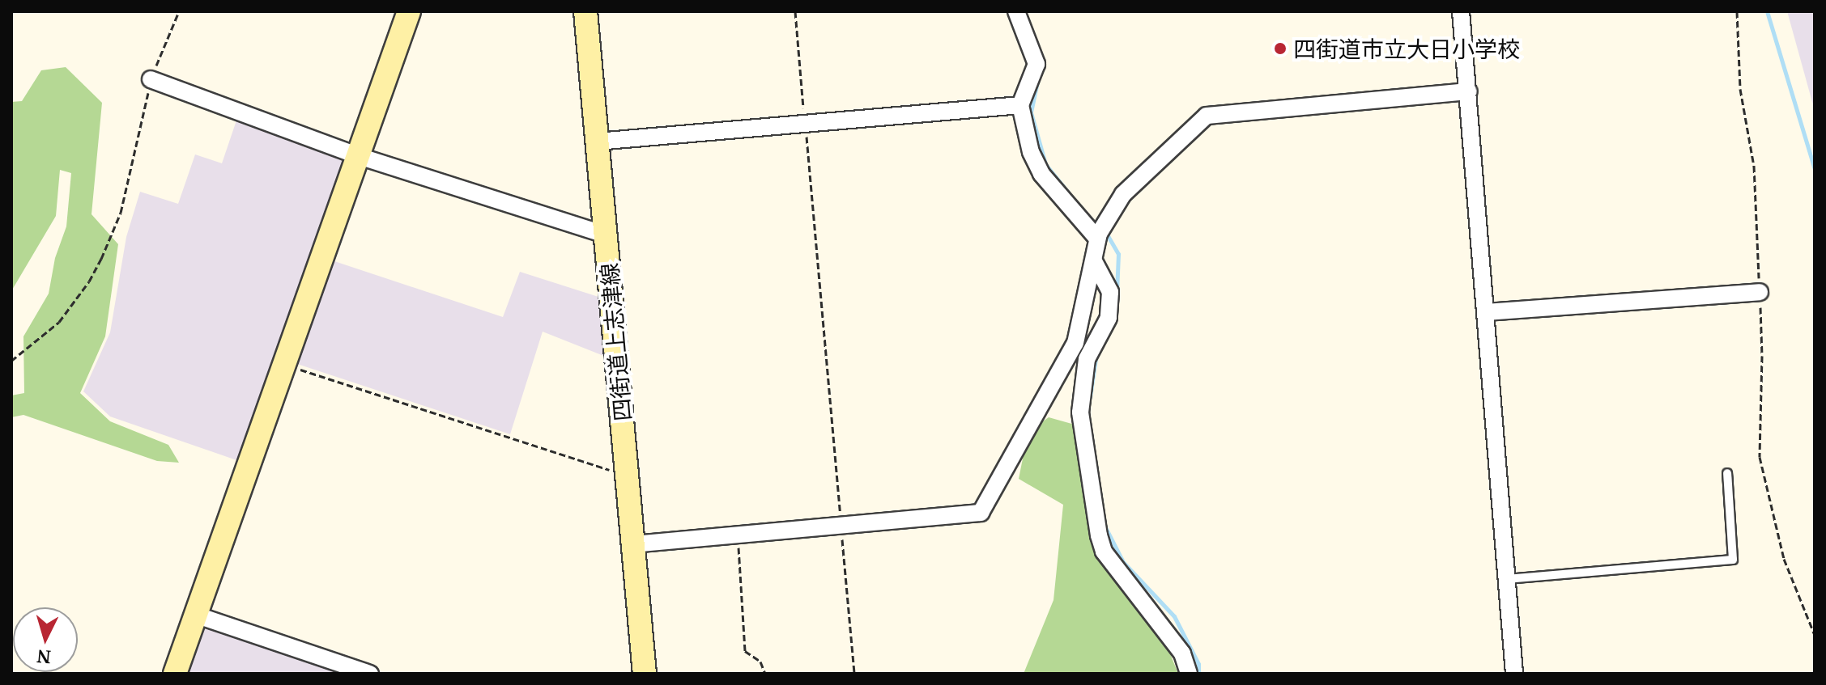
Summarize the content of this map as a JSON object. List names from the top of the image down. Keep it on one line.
{"streets":{"street":["四街道上志津線"]},"places":["四街道市立大日小学校"],"north":"bottom"}
